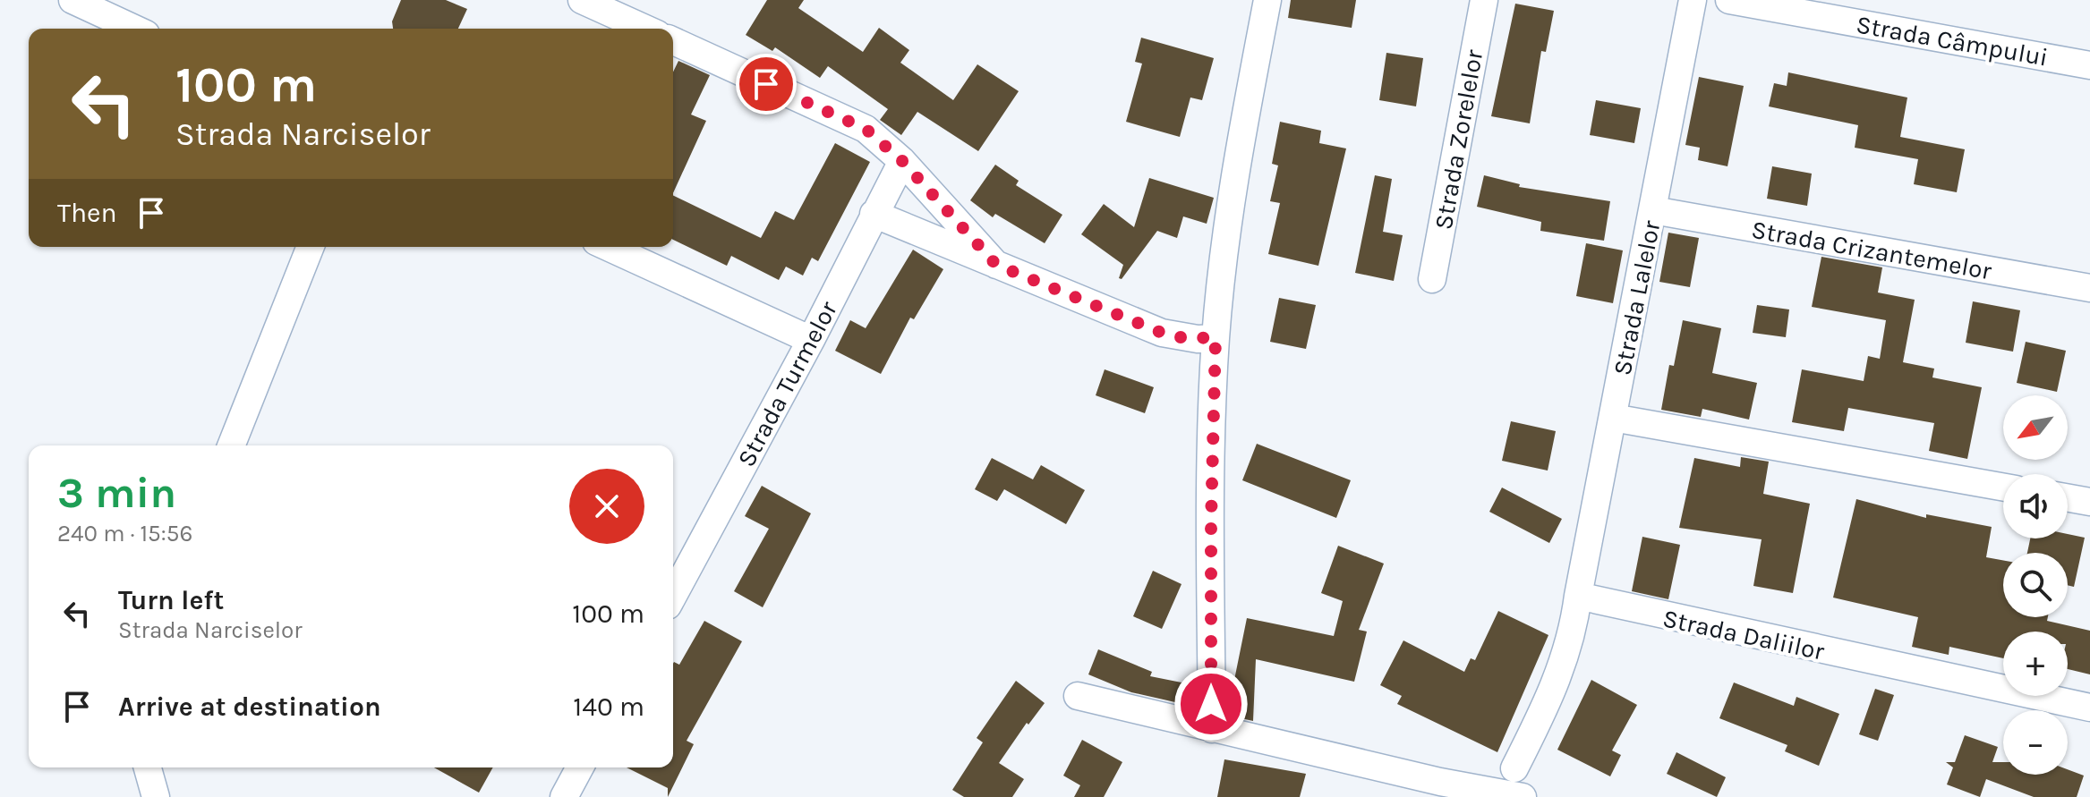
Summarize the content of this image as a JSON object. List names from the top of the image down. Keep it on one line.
{"streets":{"street":["Strada Câmpului","Strada Zorelelor","Strada Crizantemelor","Strada Lalelor","Strada Turmelor","Strada Daliilor"]},"crossings":[["Strada Crizantemelor","Strada Lalelor"],["Strada Lalelor","Strada Daliilor"]],"north":"bottom left","page":{"turn":["100 m","Strada Narciselor"],"then":"Then","map_buttons":["+","−"],"heading":["3 min","240 m · 15:56"],"list":[{"name":"Turn left","note":"Strada Narciselor","value":"100 m"},{"name":"Arrive at destination","value":"140 m"}]}}
